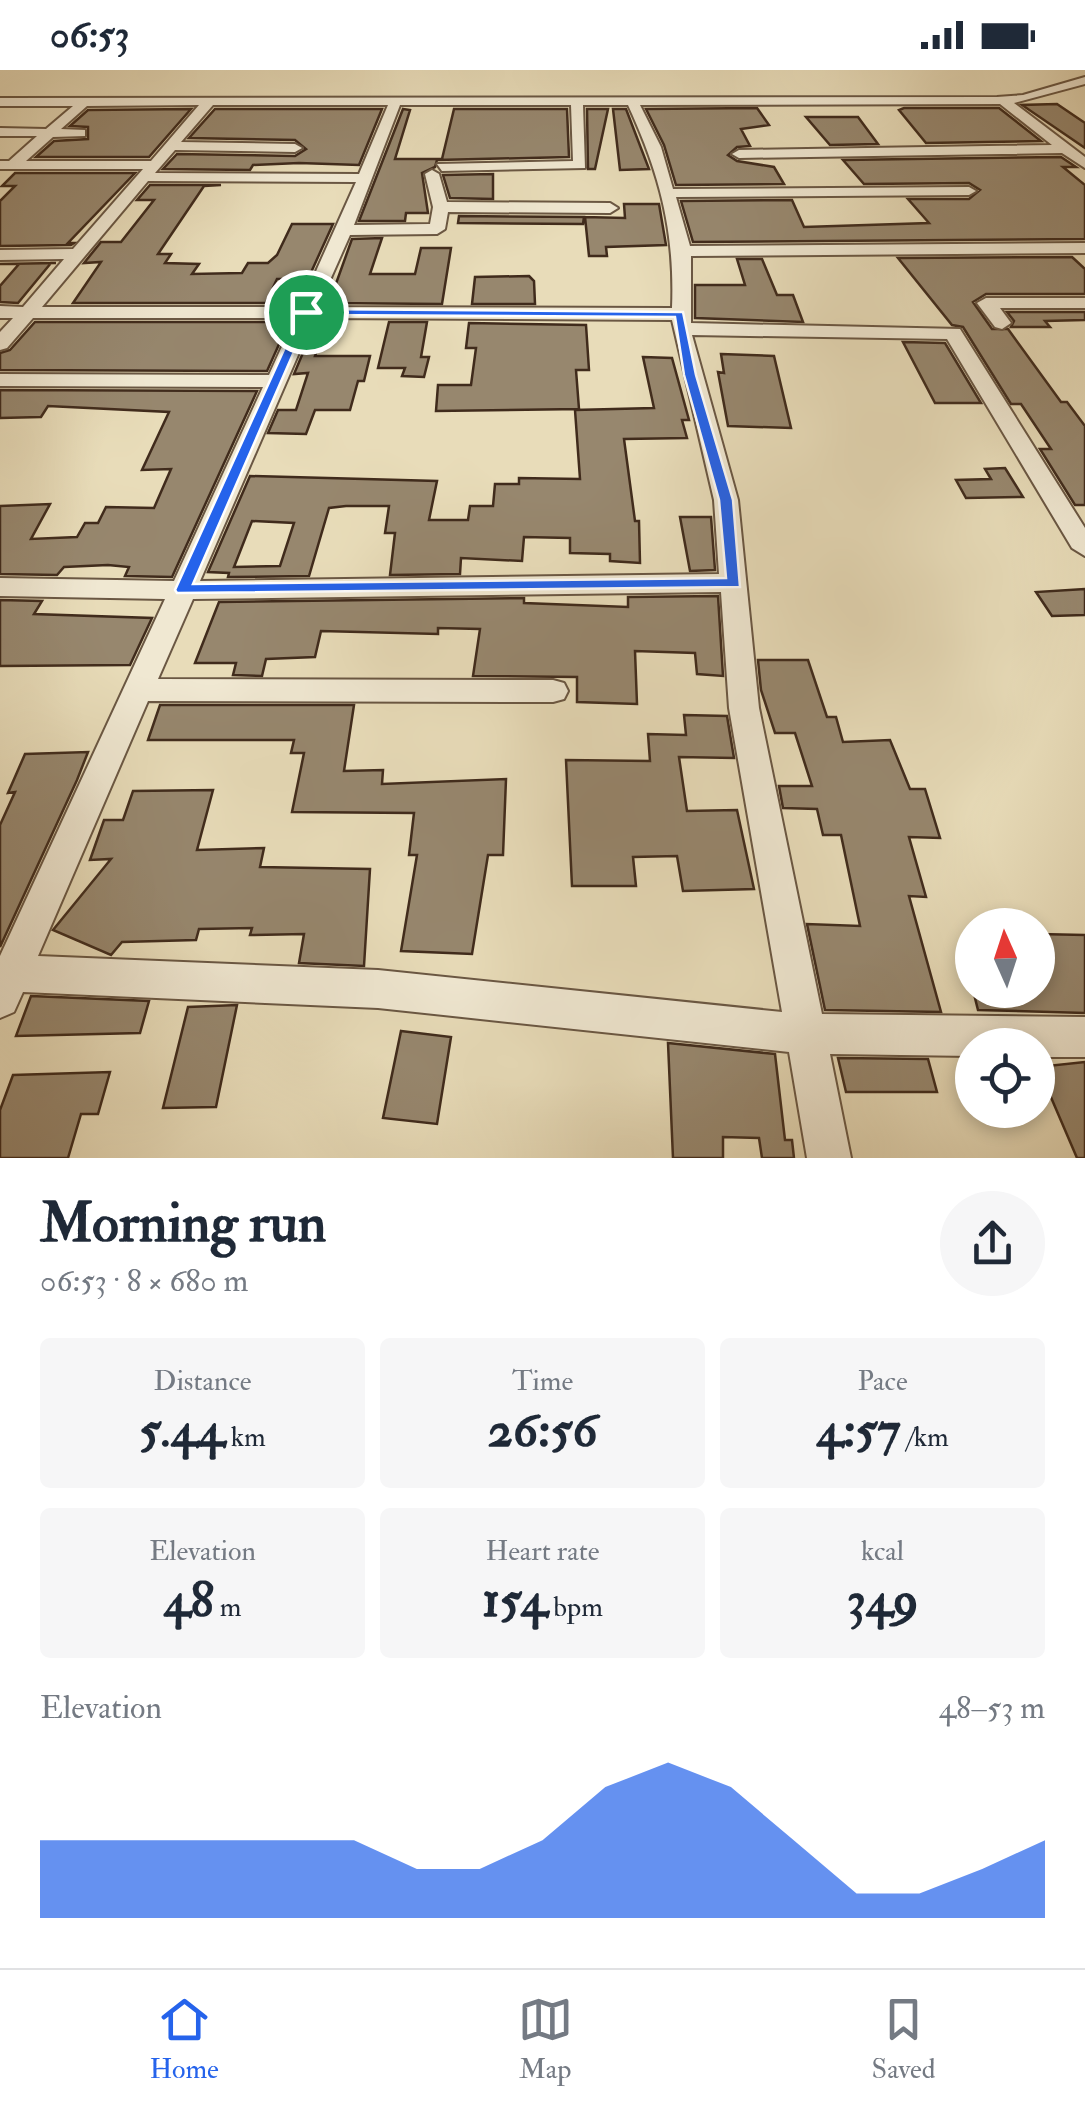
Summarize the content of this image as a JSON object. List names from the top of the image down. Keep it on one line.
{"north":"top","page":{"status":"06:53","heading":["Morning run","06:53 · 8 × 680 m"],"stats":[["Distance","5.44 km"],["Time","26:56"],["Pace","4:57 /km"],["Elevation","48 m"],["Heart rate","154 bpm"],["kcal","349"]],"chart":["Elevation","48–53 m"],"tabs":["Home","Map","Saved"]}}
